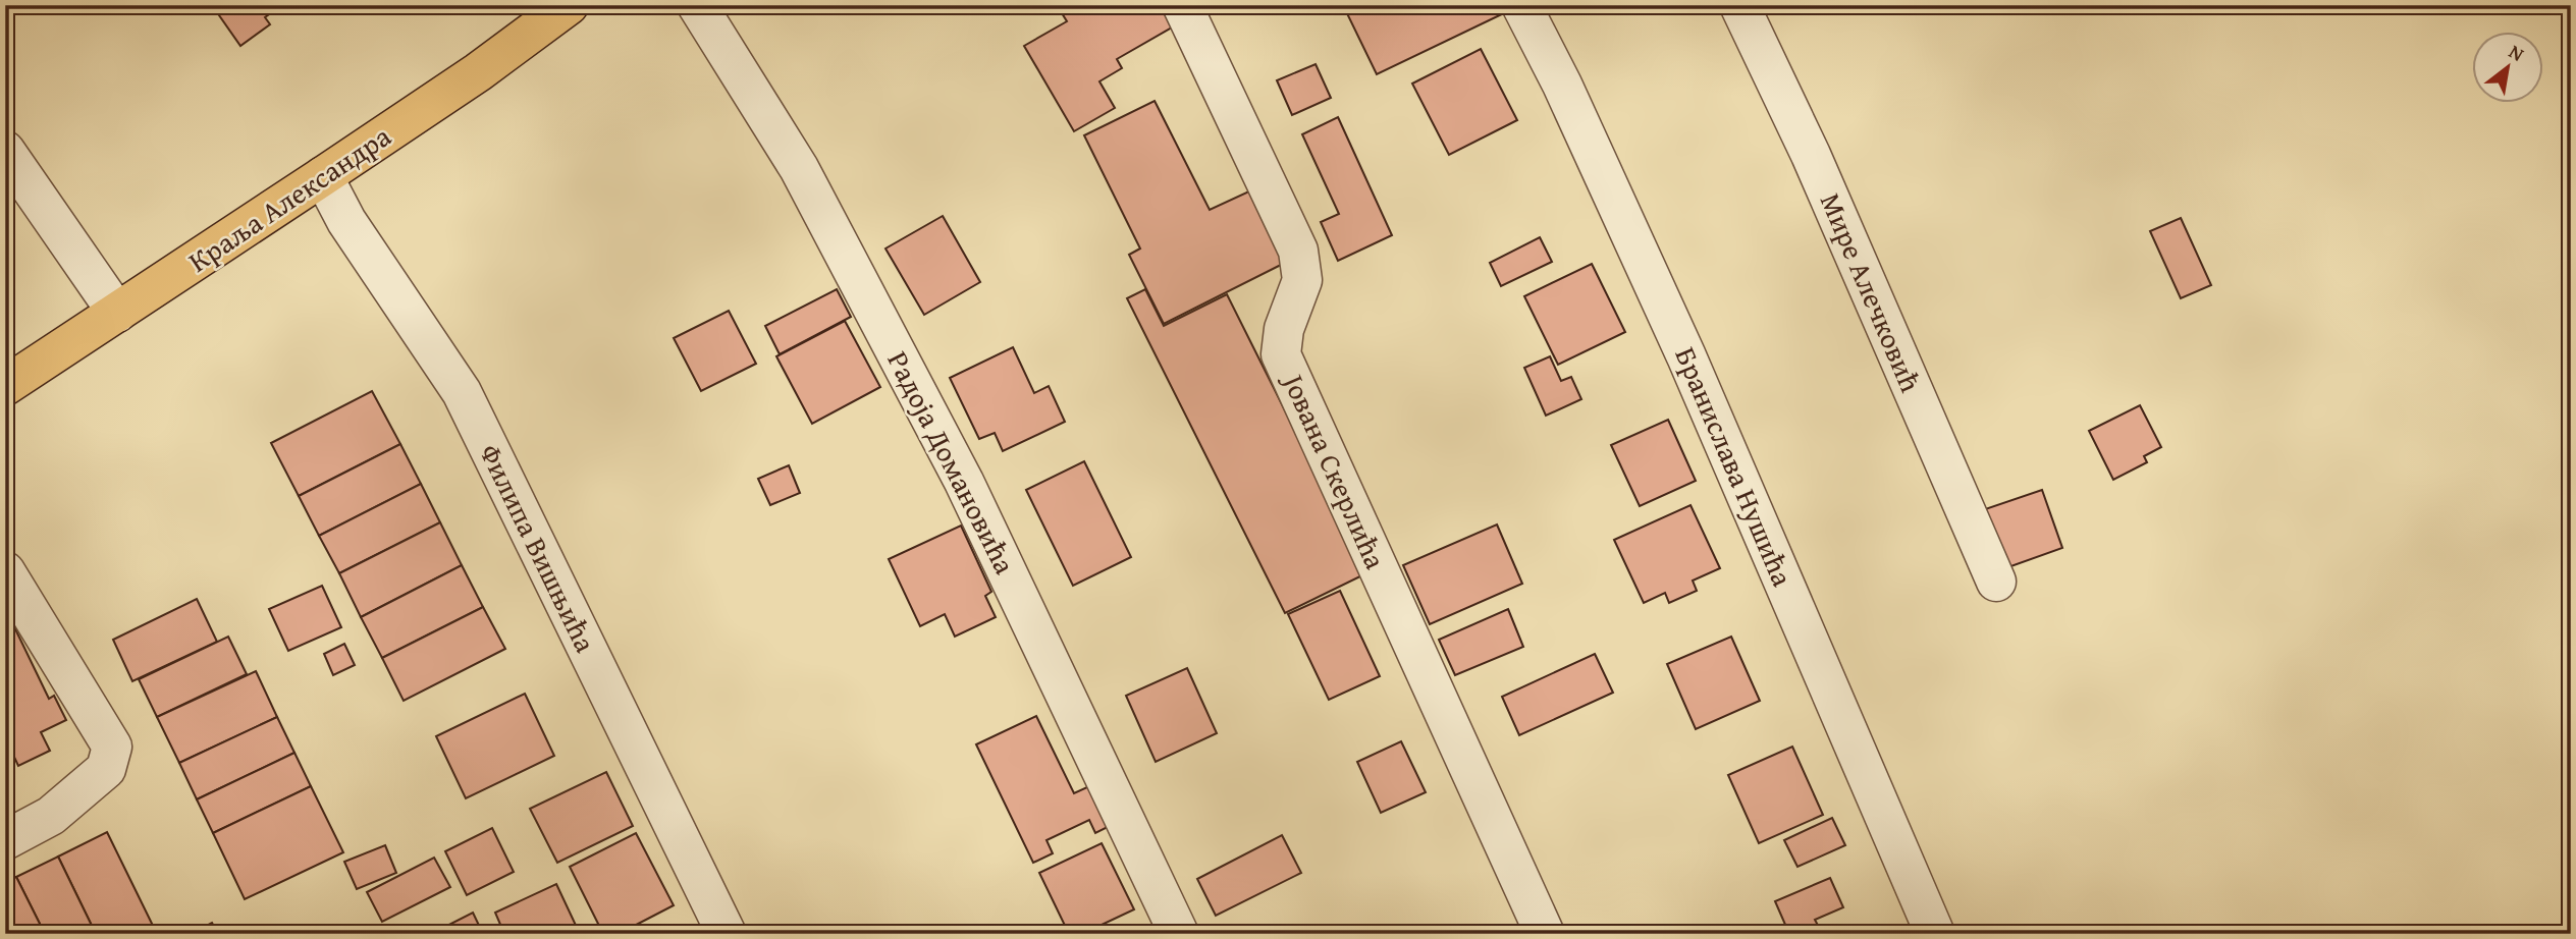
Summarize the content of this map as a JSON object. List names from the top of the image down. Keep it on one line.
{"streets":{"main road":["Краља Александра"],"street":["Мире Алечковић","Радоја Домановића","Бранислава Нушића","Јована Скерлића","Филипа Вишњића"]},"crossings":[["Краља Александра","Филипа Вишњића"]],"north":"top right"}
